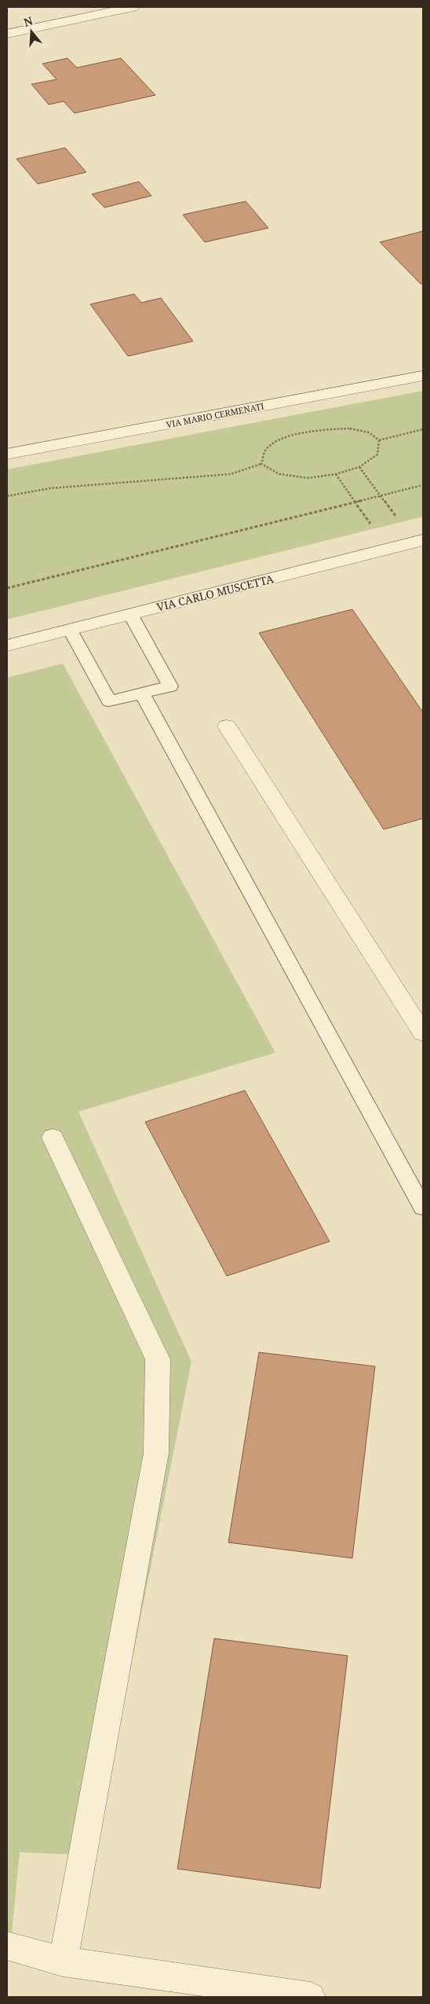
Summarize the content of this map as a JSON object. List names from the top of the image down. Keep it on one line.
{"streets":{"street":["VIA MARIO CERMENATI","VIA CARLO MUSCETTA"]},"north":"top"}
